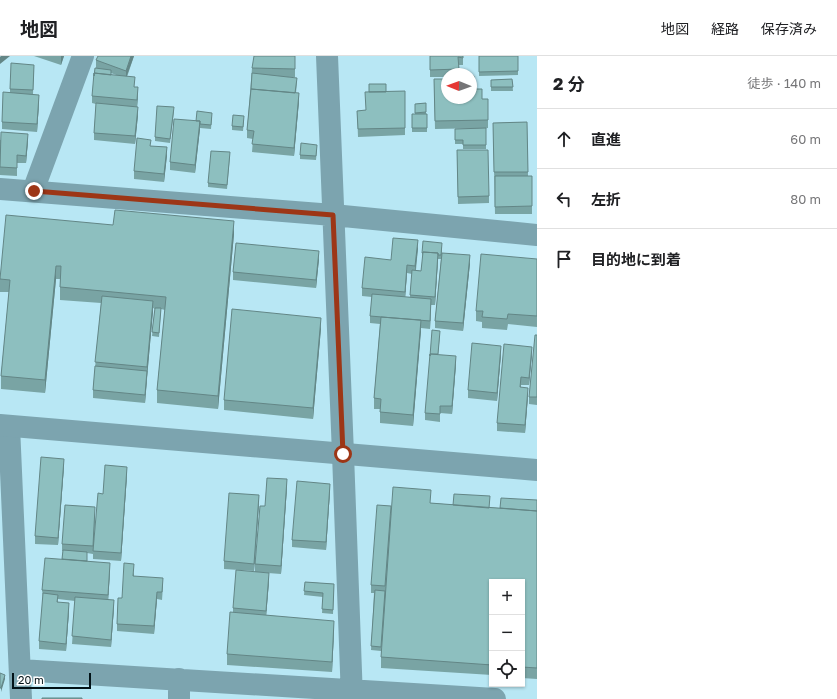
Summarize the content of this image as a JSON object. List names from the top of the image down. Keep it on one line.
{"scale_bar":"20 m","north":"left","page":{"header":"地図","nav":["地図","経路","保存済み"],"heading":["2 分","徒歩 · 140 m"],"list":[["直進","60 m"],["左折","80 m"],"目的地に到着"],"map_buttons":["+","−"],"scale":"20 m"}}
